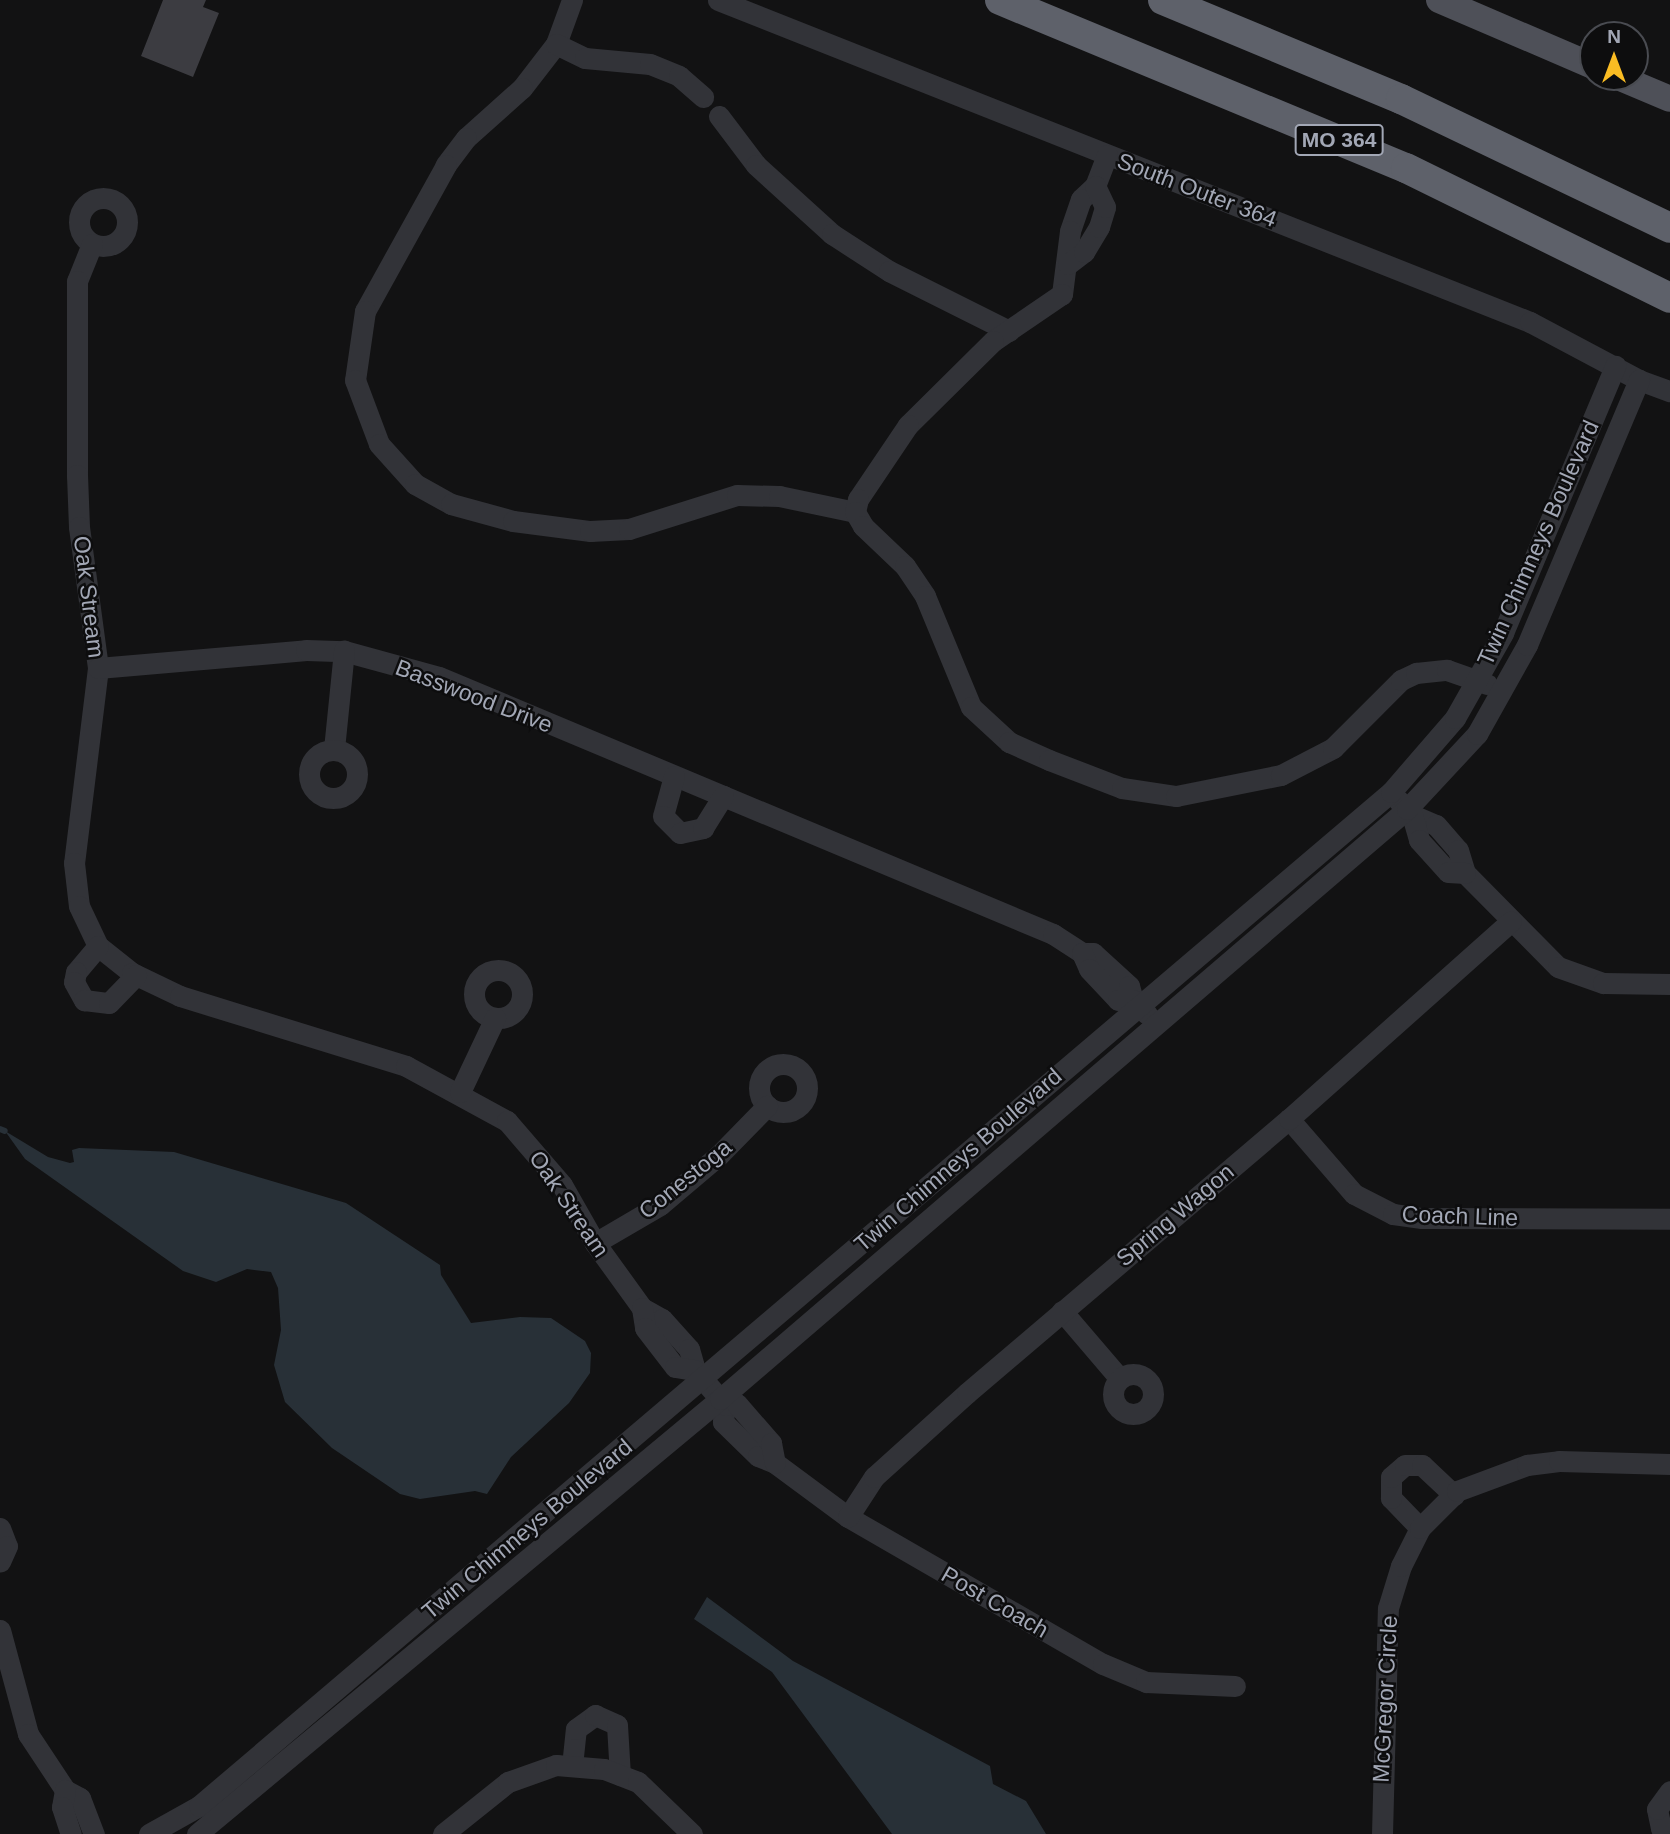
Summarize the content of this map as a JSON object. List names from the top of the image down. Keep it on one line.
{"streets":{"highway":["MO 364"],"street":["South Outer 364","Twin Chimneys Boulevard","Oak Stream","Basswood Drive","Conestoga","Spring Wagon","Coach Line","Post Coach","McGregor Circle"]},"crossings":[["South Outer 364","Twin Chimneys Boulevard"],["Twin Chimneys Boulevard","Oak Stream"],["Twin Chimneys Boulevard","Basswood Drive"],["Twin Chimneys Boulevard","Post Coach"],["Oak Stream","Basswood Drive"],["Oak Stream","Conestoga"],["Oak Stream","Post Coach"],["Spring Wagon","Coach Line"],["Spring Wagon","Post Coach"]],"north":"top"}
